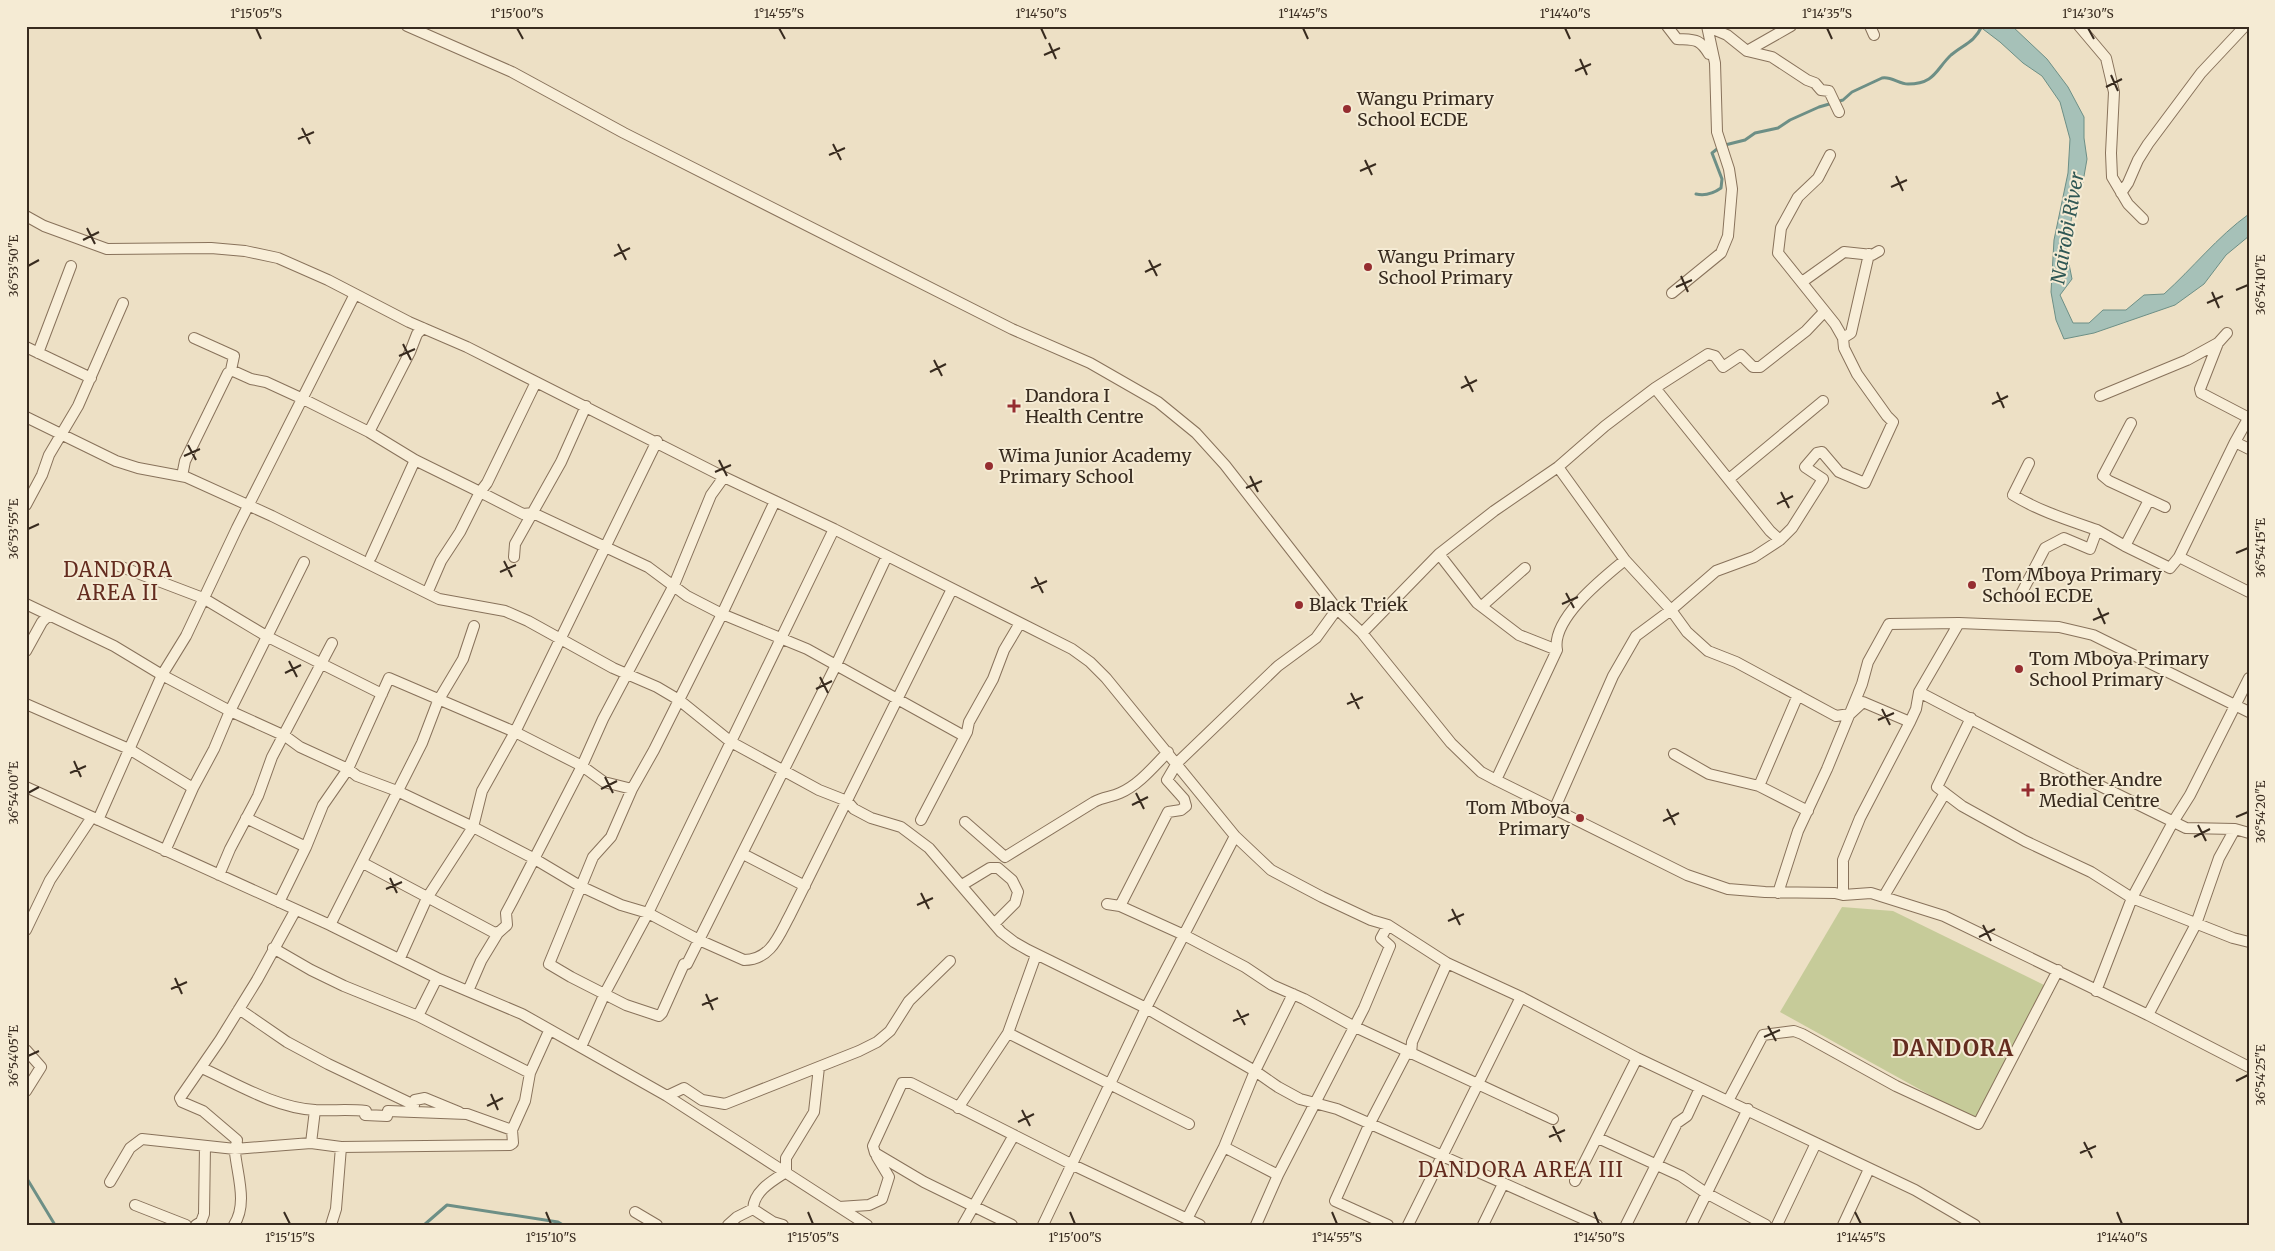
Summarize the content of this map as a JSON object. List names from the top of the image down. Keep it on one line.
{"districts":["DANDORA AREA II","DANDORA","DANDORA AREA III"],"water":["Nairobi River"],"places":{"other":["Wangu Primary School ECDE","Wangu Primary School Primary","Wima Junior Academy Primary School","Tom Mboya Primary School ECDE","Black Triek","Tom Mboya Primary School Primary","Tom Mboya Primary"],"health":["Dandora I Health Centre","Brother Andre Medial Centre"]},"coordinates":["1°15'05\"S","1°15'00\"S","1°14'55\"S","1°14'50\"S","1°14'45\"S","1°14'40\"S","1°14'35\"S","1°14'30\"S","36°53'50\"E","36°54'10\"E","36°53'55\"E","36°54'15\"E","36°54'00\"E","36°54'20\"E","36°54'05\"E","36°54'25\"E","1°15'15\"S","1°15'10\"S"]}
